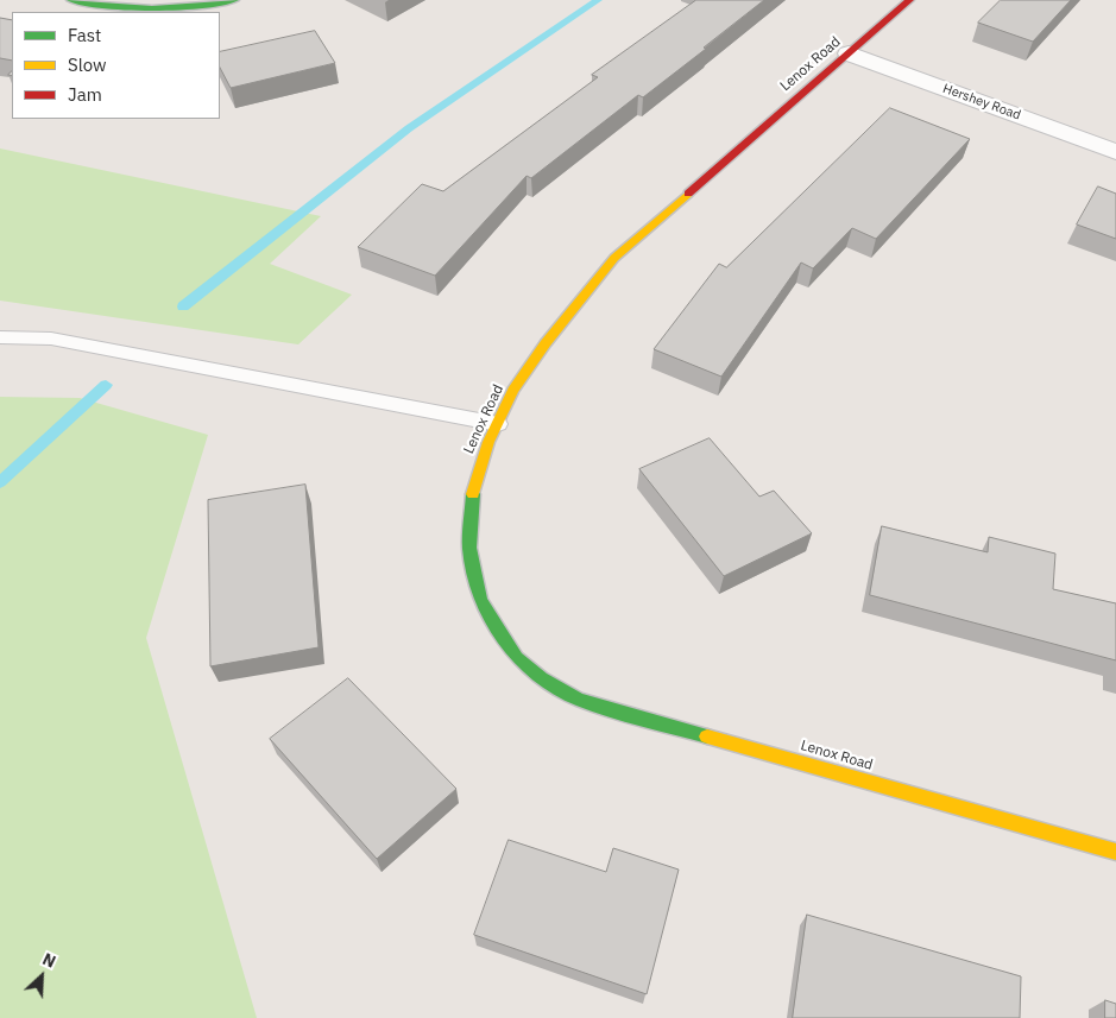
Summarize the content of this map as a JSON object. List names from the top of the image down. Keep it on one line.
{"streets":{"street":["Lenox Road","Hershey Road"]},"crossings":[["Lenox Road","Hershey Road"]],"legend":["Fast","Slow","Jam"],"north":"top right"}
